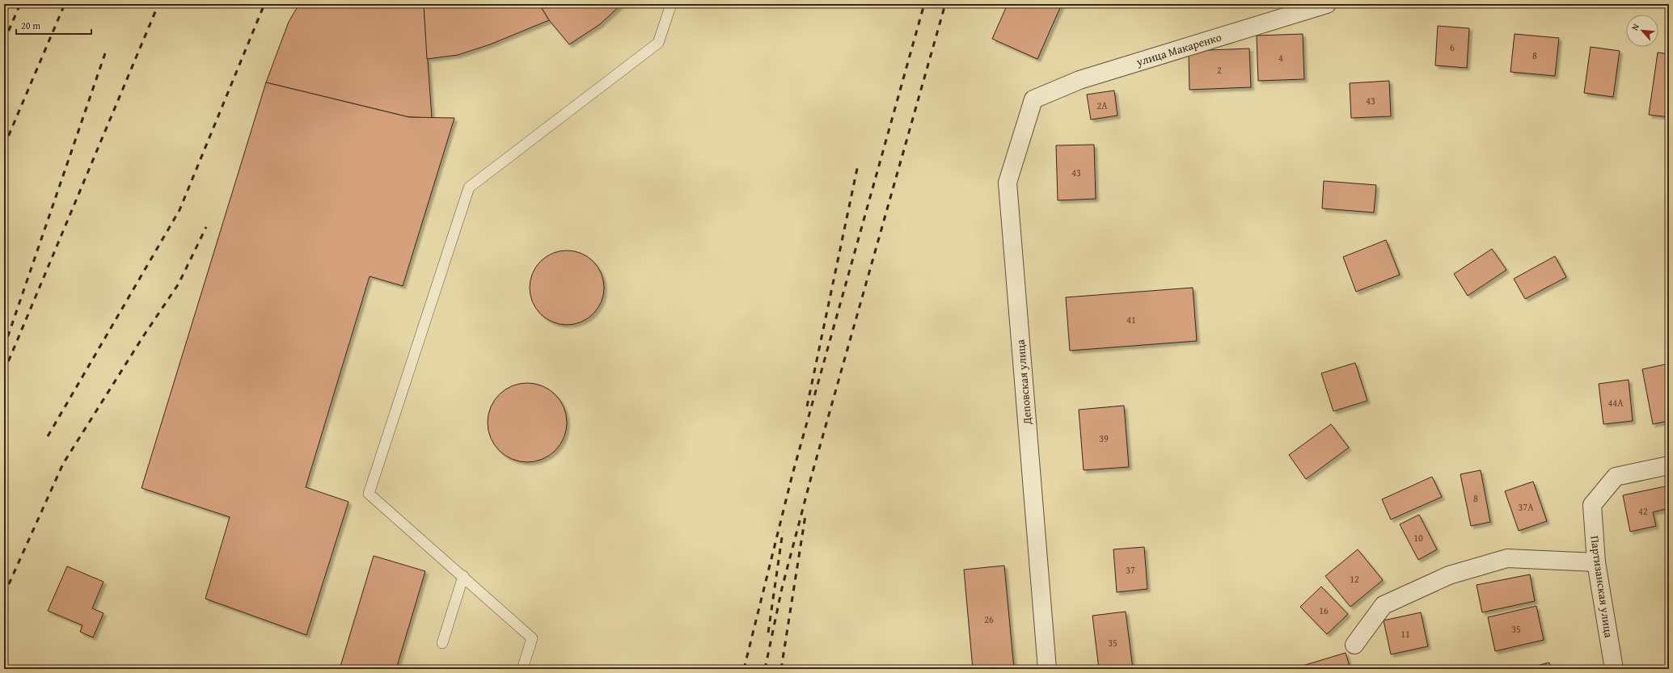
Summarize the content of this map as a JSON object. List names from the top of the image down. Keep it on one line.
{"streets":{"street":["улица Макаренко","Деповская улица","Партизанская улица"]},"crossings":[["улица Макаренко","Деповская улица"]],"house_numbers":["6","8","4","2","43","2А","43","41","44А","39","8","37А","42","10","37","12","16","26","35","11","35"],"scale_bar":"20 m","north":"top left"}
